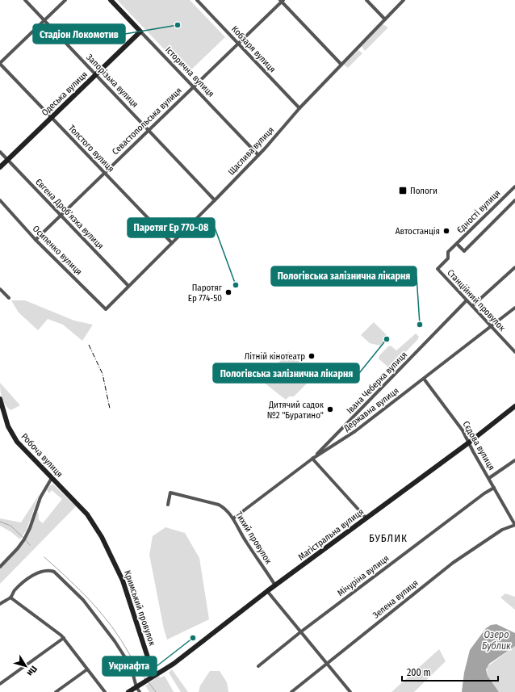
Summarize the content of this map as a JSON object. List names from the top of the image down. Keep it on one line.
{"streets":{"street":["Кобзаря вулиця","Історична вулиця","Запорізька вулиця","Одеська вулиця","Севастопольська вулиця","Толстого вулиця","Щаслива вулиця","Єдності вулиця","Євгена Дроб’язка вулиця","Осипенко вулиця","Станційний провулок","Івана Чеберка вулиця","Державна вулиця","Сєдова вулиця","Робоча вулиця","Магістральна вулиця","Тихий провулок","Мічуріна вулиця","Зелена вулиця","Кримський провулок"]},"crossings":[["Кобзаря вулиця","Севастопольська вулиця"],["Кобзаря вулиця","Щаслива вулиця"],["Історична вулиця","Одеська вулиця"],["Історична вулиця","Севастопольська вулиця"],["Історична вулиця","Щаслива вулиця"],["Запорізька вулиця","Одеська вулиця"],["Запорізька вулиця","Севастопольська вулиця"],["Запорізька вулиця","Щаслива вулиця"],["Одеська вулиця","Толстого вулиця"],["Одеська вулиця","Євгена Дроб’язка вулиця"],["Севастопольська вулиця","Толстого вулиця"],["Севастопольська вулиця","Євгена Дроб’язка вулиця"],["Севастопольська вулиця","Осипенко вулиця"],["Толстого вулиця","Щаслива вулиця"],["Щаслива вулиця","Євгена Дроб’язка вулиця"],["Щаслива вулиця","Осипенко вулиця"],["Єдності вулиця","Станційний провулок"],["Станційний провулок","Івана Чеберка вулиця"],["Станційний провулок","Державна вулиця"],["Івана Чеберка вулиця","Державна вулиця"],["Державна вулиця","Сєдова вулиця"],["Державна вулиця","Тихий провулок"],["Сєдова вулиця","Магістральна вулиця"],["Сєдова вулиця","Мічуріна вулиця"],["Сєдова вулиця","Зелена вулиця"],["Робоча вулиця","Кримський провулок"],["Магістральна вулиця","Тихий провулок"],["Магістральна вулиця","Кримський провулок"]],"districts":["БУБЛИК"],"water":["Озеро Бублик"],"places":{"other":["Стадіон Локомотив","Автостанція","Паротяг Ер 770-08","Паротяг Ер 774-50","Пологiвська залiзнична лiкарня","Пологівська залізнична лікарня","Літній кінотеатр","Дитячий садок №2 \"Буратино\"","Укрнафта"],"transit":["Пологи"]},"scale_bar":"200 m","north":"bottom right"}
